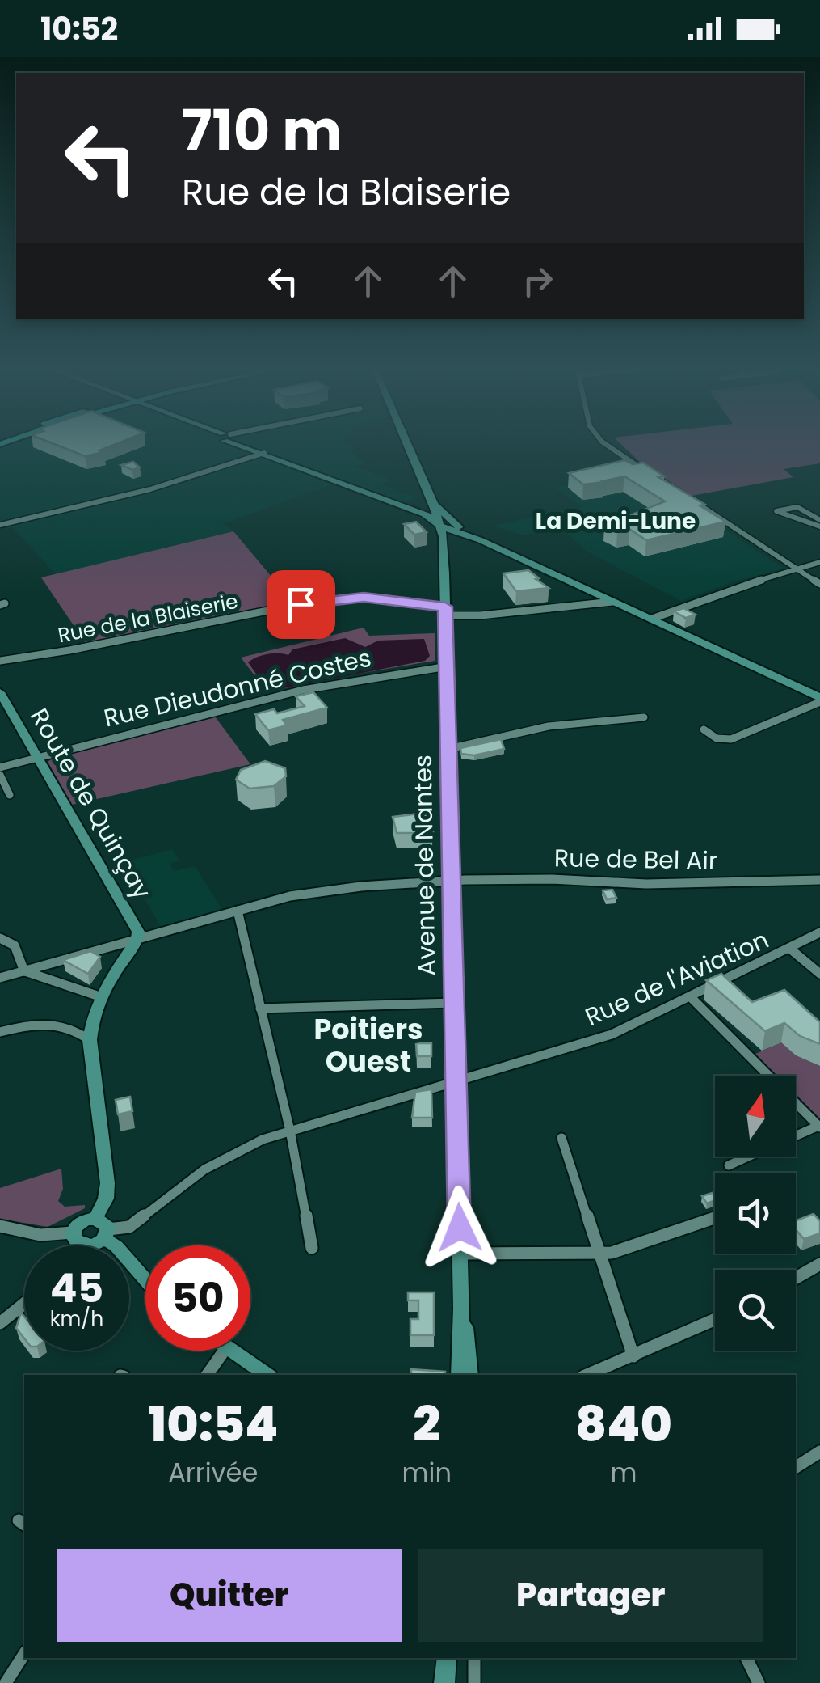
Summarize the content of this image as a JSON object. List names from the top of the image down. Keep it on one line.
{"streets":{"main road":["Route de Quinçay","Avenue de Nantes"],"street":["Rue de la Blaiserie","Rue Dieudonné Costes","Rue de Bel Air","Rue de l'Aviation"]},"crossings":[["Rue de la Blaiserie","Avenue de Nantes"],["Rue Dieudonné Costes","Route de Quinçay"],["Rue Dieudonné Costes","Avenue de Nantes"],["Route de Quinçay","Rue de Bel Air"],["Rue de Bel Air","Avenue de Nantes"],["Avenue de Nantes","Rue de l'Aviation"]],"districts":["La Demi-Lune","Poitiers Ouest"],"north":"top","page":{"status":"10:52","turn":["710 m","Rue de la Blaiserie"],"speed":"45 km/h","limit":"50","eta":["10:54","Arrivée","2","min","840","m"],"buttons":["Quitter","Partager"]}}
